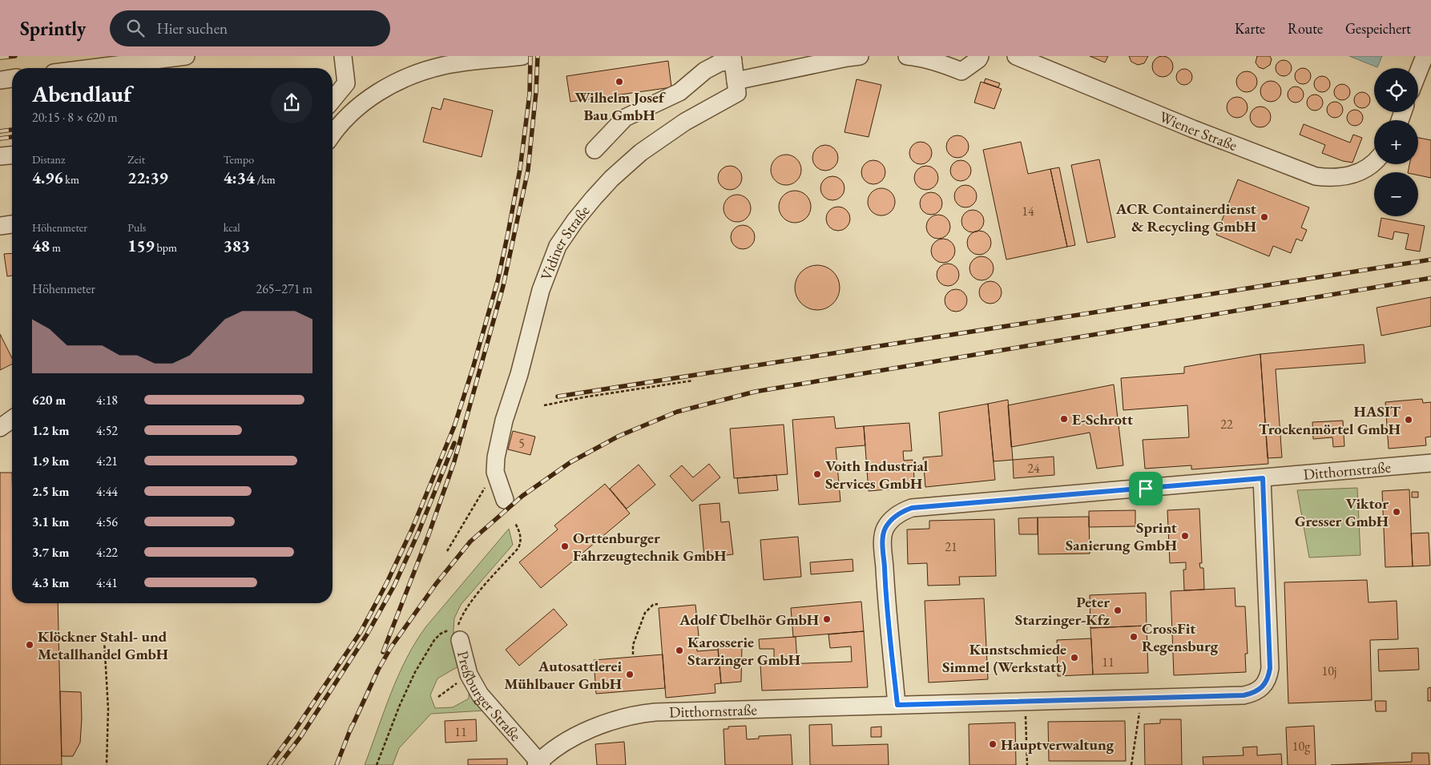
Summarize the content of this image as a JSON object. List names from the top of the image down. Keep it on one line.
{"streets":{"street":["Wiener Straße","Vidiner Straße","Ditthornstraße","Preßburger Straße"]},"crossings":[["Ditthornstraße","Preßburger Straße"]],"places":["Wilhelm Josef Bau GmbH","ACR Containerdienst & Recycling GmbH","E-Schrott","HASIT Trockenmörtel GmbH","Voith Industrial Services GmbH","Viktor Gresser GmbH","Sprint Sanierung GmbH","Orttenburger Fahrzeugtechnik GmbH","Peter Starzinger-Kfz","Adolf Übelhör GmbH","CrossFit Regensburg","Klöckner Stahl- und Metallhandel GmbH","Karosserie Starzinger GmbH","Kunstschmiede Simmel (Werkstatt)","Autosattlerei Mühlbauer GmbH","Hauptverwaltung"],"house_numbers":["14","22","5","24","21","11","10j","11","10g"],"page":{"header":"Sprintly","search":"Hier suchen","nav":["Karte","Route","Gespeichert"],"map_buttons":["+","−"],"heading":["Abendlauf","20:15 · 8 × 620 m"],"stats":[["Distanz","4.96 km"],["Zeit","22:39"],["Tempo","4:34 /km"],["Höhenmeter","48 m"],["Puls","159 bpm"],["kcal","383"]],"chart":["Höhenmeter","265–271 m"],"list":[{"name":"620 m","note":"4:18"},{"name":"1.2 km","note":"4:52"},{"name":"1.9 km","note":"4:21"},{"name":"2.5 km","note":"4:44"},{"name":"3.1 km","note":"4:56"},{"name":"3.7 km","note":"4:22"},{"name":"4.3 km","note":"4:41"}]}}
